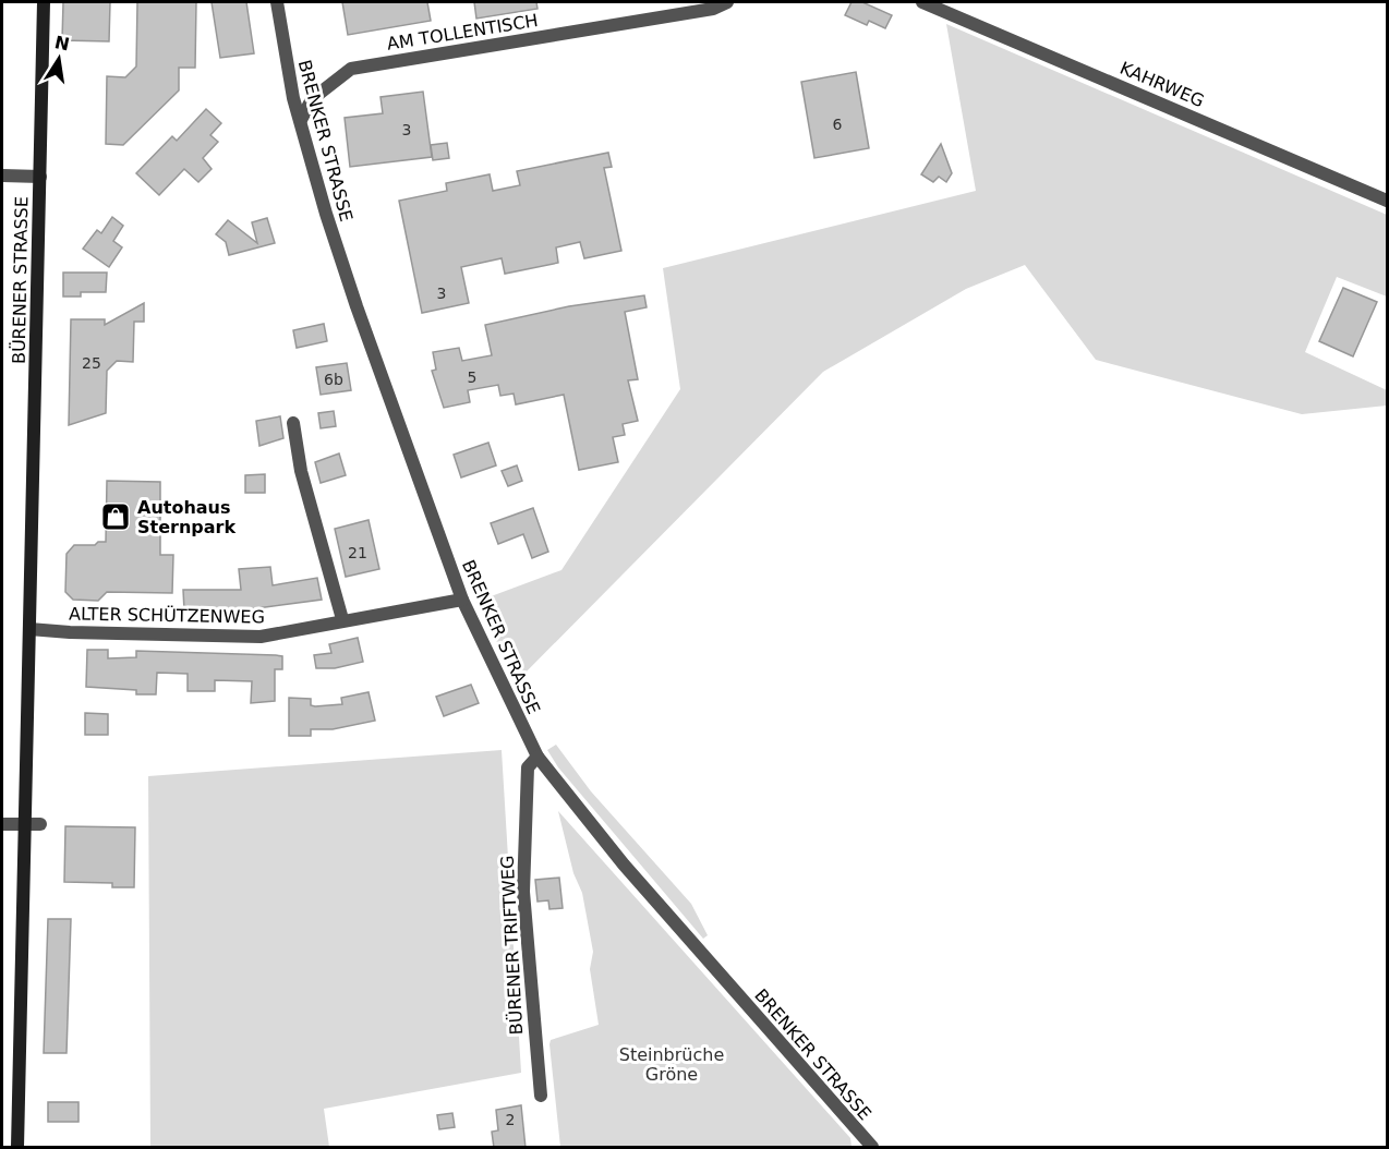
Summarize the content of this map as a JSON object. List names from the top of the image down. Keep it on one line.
{"streets":{"main road":["BÜRENER STRASSE"],"street":["AM TOLLENTISCH","KAHRWEG","BRENKER STRASSE","ALTER SCHÜTZENWEG","BÜRENER TRIFTWEG"]},"crossings":[["AM TOLLENTISCH","BRENKER STRASSE"],["BRENKER STRASSE","ALTER SCHÜTZENWEG"],["BRENKER STRASSE","BÜRENER TRIFTWEG"],["BÜRENER STRASSE","ALTER SCHÜTZENWEG"]],"parks":["Steinbrüche Gröne"],"places":{"shop":["Autohaus Sternpark"]},"house_numbers":["6","3","3","25","5","6b","21","2"],"north":"top"}
